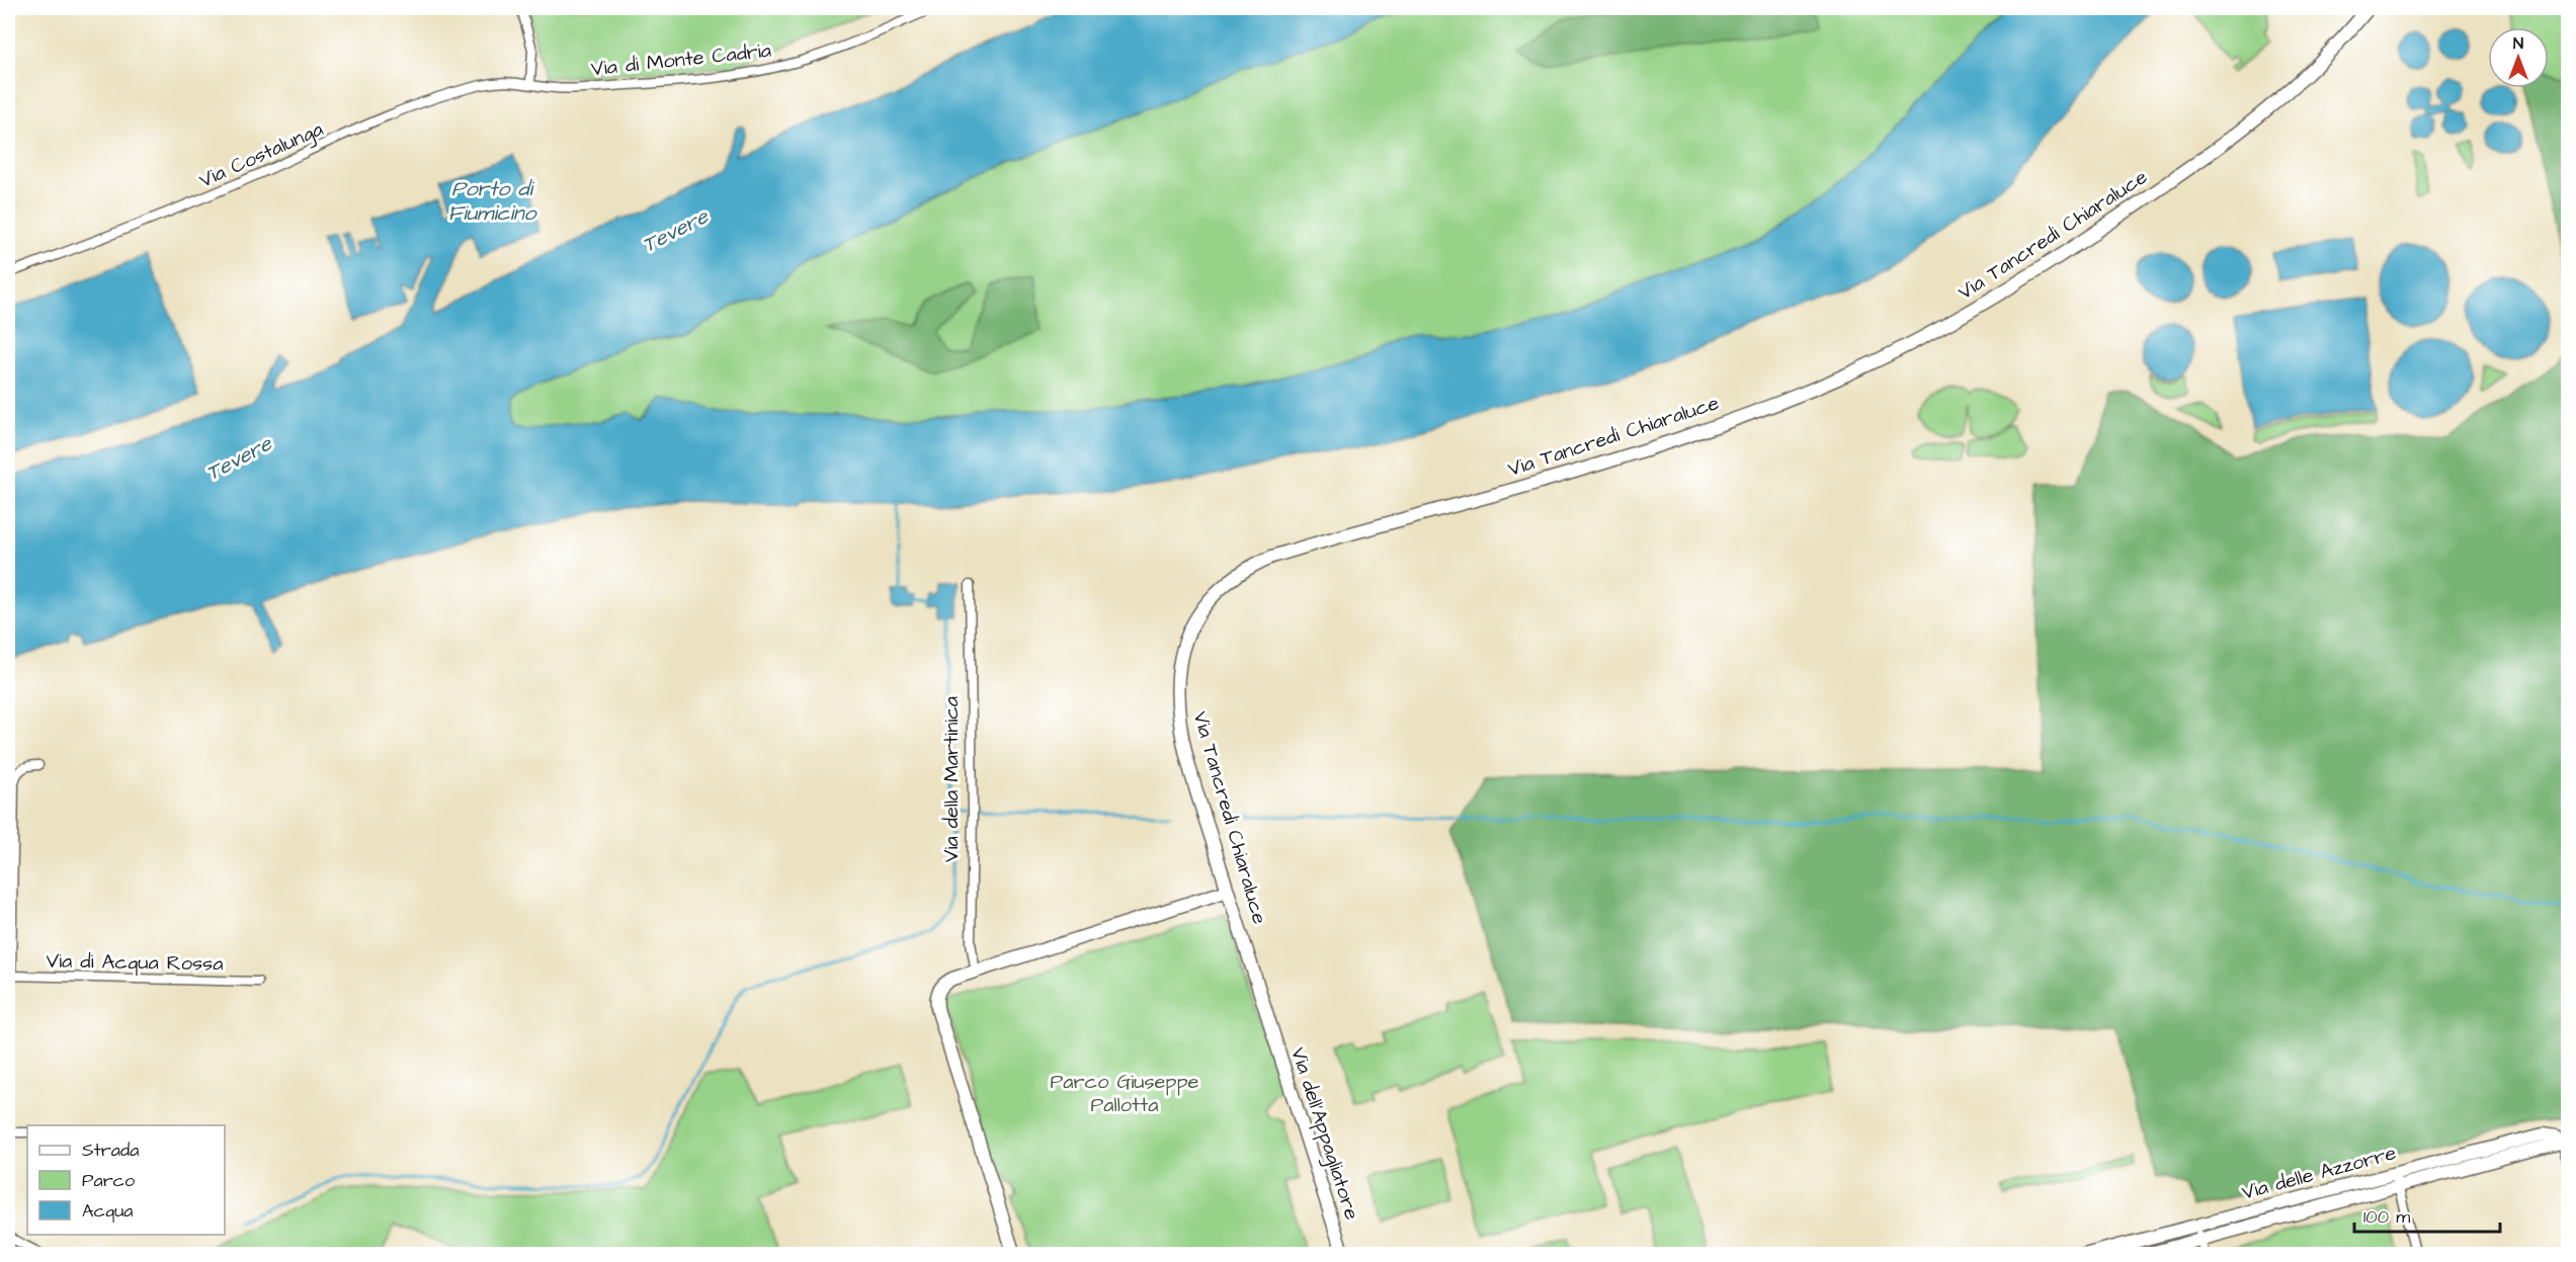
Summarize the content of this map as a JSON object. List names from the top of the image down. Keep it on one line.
{"streets":{"street":["Via di Monte Cadria","Via Costalunga","Via Tancredi Chiaraluce","Via della Martinica","Via di Acqua Rossa","Via dell'Appagliatore","Via delle Azzorre"]},"crossings":[["Via di Monte Cadria","Via Costalunga"],["Via Tancredi Chiaraluce","Via dell'Appagliatore"]],"water":["Porto di Fiumicino","Tevere"],"parks":["Parco Giuseppe Pallotta"],"legend":["Strada","Parco","Acqua"],"scale_bar":"100 m","north":"top"}
